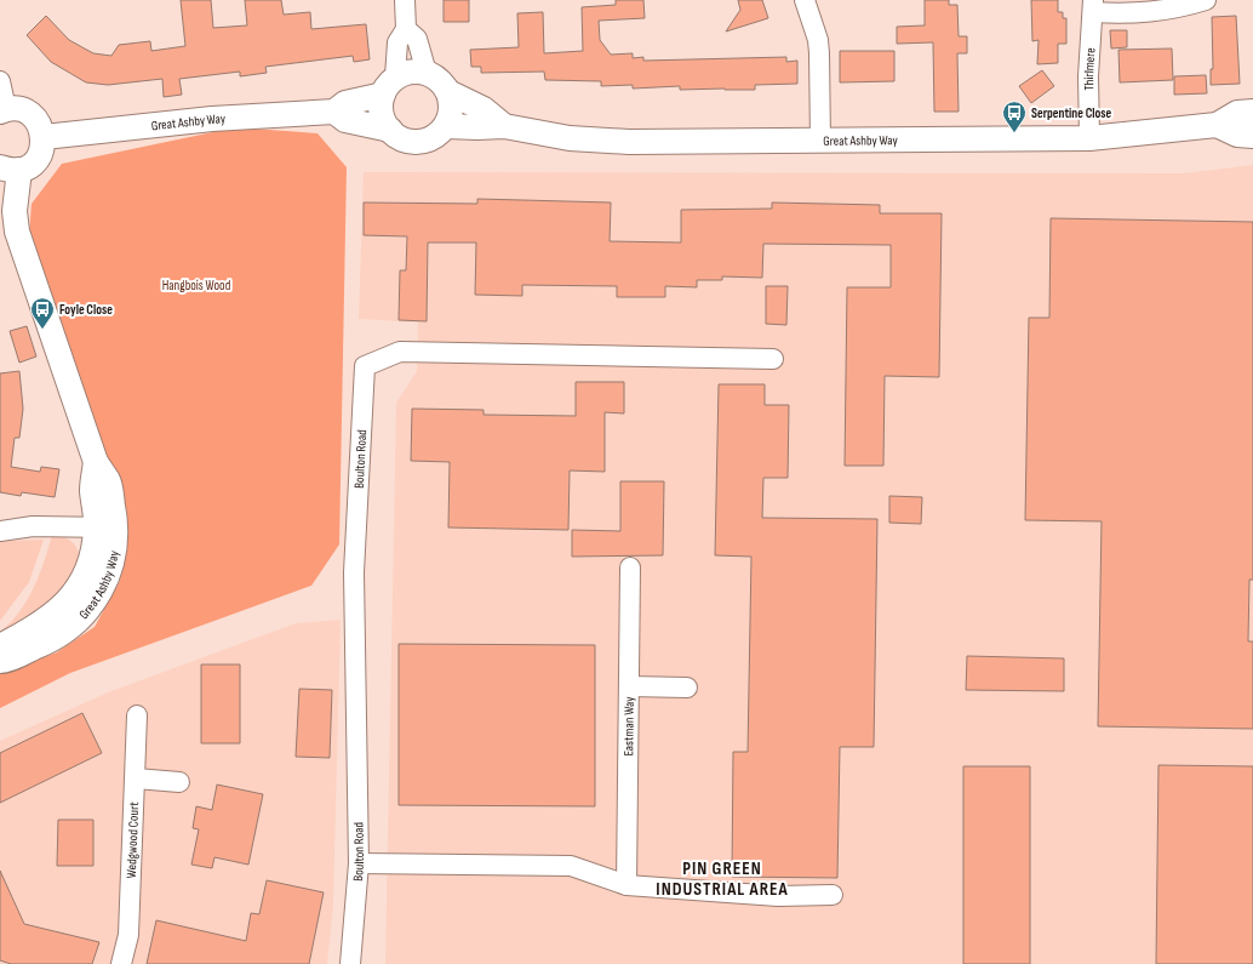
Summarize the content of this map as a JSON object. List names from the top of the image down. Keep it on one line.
{"streets":{"street":["Thirlmere","Great Ashby Way","Boulton Road","Eastman Way","Wedgwood Court"]},"crossings":[["Thirlmere","Great Ashby Way"]],"districts":["PIN GREEN INDUSTRIAL AREA"],"parks":["Hangbois Wood"],"places":{"bus stop":["Serpentine Close","Foyle Close"]}}
